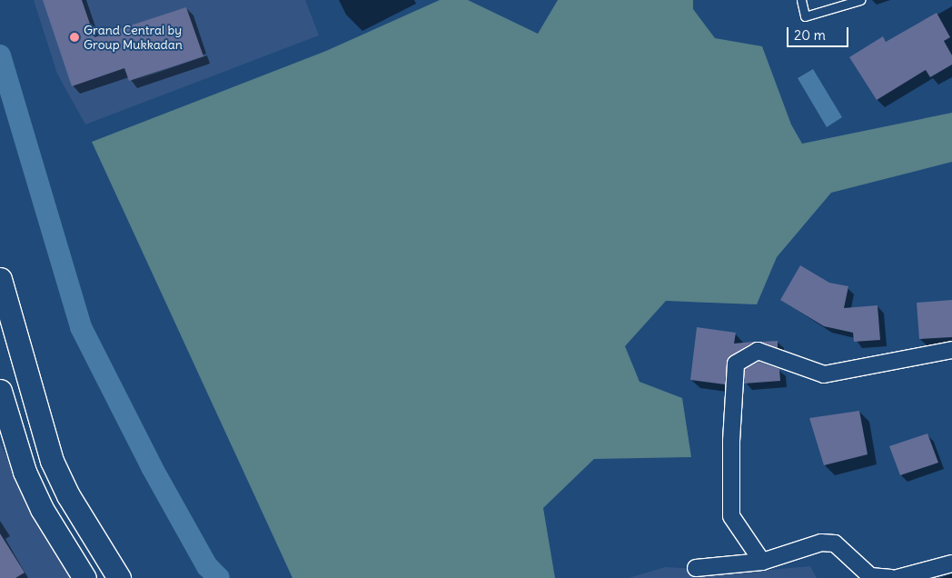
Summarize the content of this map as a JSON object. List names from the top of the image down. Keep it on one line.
{"places":["Grand Central by Group Mukkadan"],"scale_bar":"20 m"}
